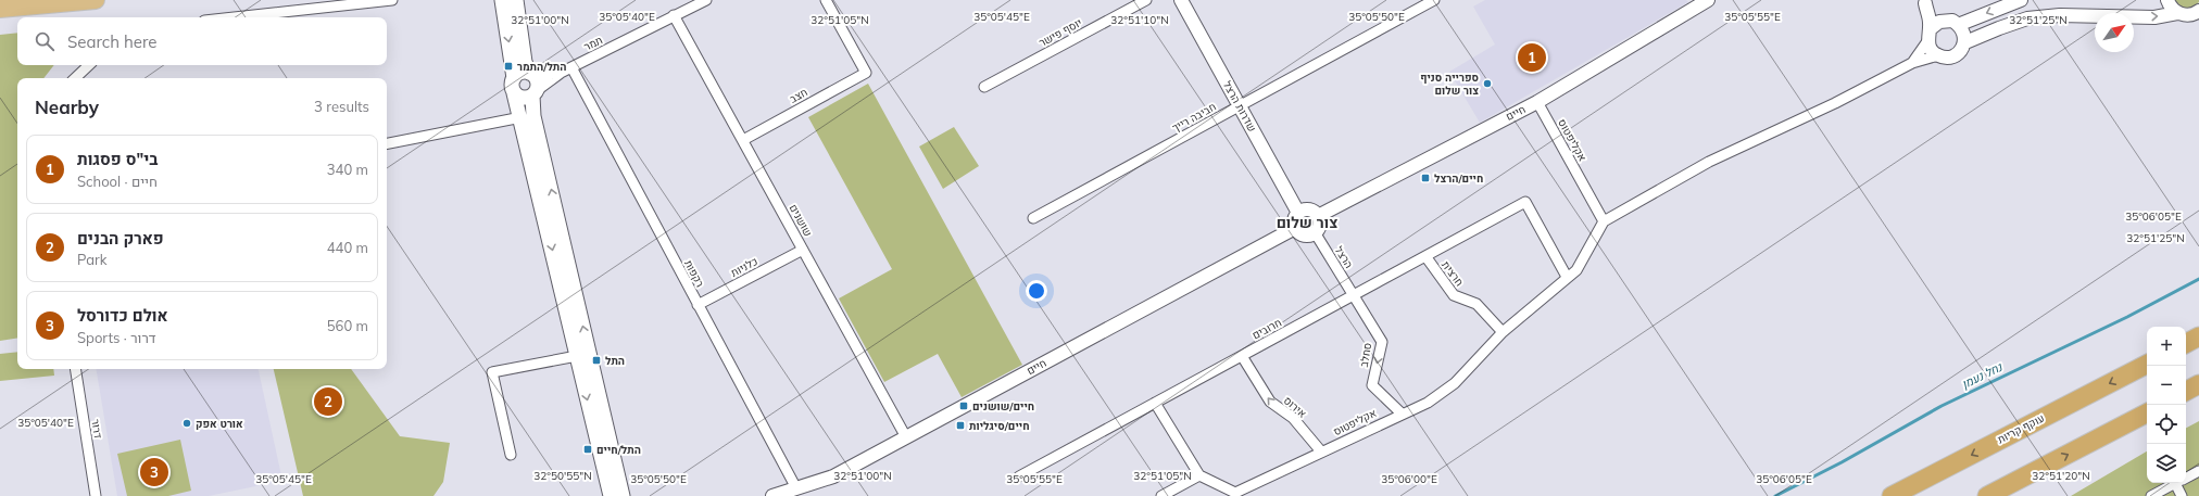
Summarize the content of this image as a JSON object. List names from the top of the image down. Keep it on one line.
{"streets":{"highway":["עוקף קריות"],"street":["יוסף פישר","תמר","חצב","שדרות הרצל","חיים","חביבה רייך","אקליפטוס","שושנים","הרצל","כלניות","רקפות","חרצית","חרובים","סחלב","אירוס","דרור"]},"crossings":[["תמר","שושנים"],["תמר","רקפות"],["חצב","שושנים"],["שדרות הרצל","חיים"],["שדרות הרצל","חביבה רייך"],["שדרות הרצל","הרצל"],["חיים","אקליפטוס"],["חיים","שושנים"],["חיים","הרצל"],["חיים","רקפות"],["אקליפטוס","חרצית"],["אקליפטוס","חרובים"],["אקליפטוס","סחלב"],["אקליפטוס","אירוס"],["שושנים","כלניות"],["הרצל","חרובים"],["הרצל","סחלב"],["כלניות","רקפות"],["חרצית","חרובים"],["חרובים","סחלב"],["חרובים","אירוס"]],"one_way":["סחלב","אירוס"],"districts":["צור שלום"],"water":["נחל נעמן"],"places":{"transit":["התל/התמר","חיים/הרצל","התל","חיים/שושנים","חיים/סיגליות","התל/חיים"],"other":["ספרייה סניף צור שלום","אורט אפק"]},"north":"top right","page":{"search":"Search here","pins":["1","2","3"],"heading":["Nearby","3 results"],"list":[{"mark":"1","name":"בי\"ס פסגות","note":"School · חיים","value":"340 m"},{"mark":"2","name":"פארק הבנים","note":"Park","value":"440 m"},{"mark":"3","name":"אולם כדורסל","note":"Sports · דרור","value":"560 m"}],"map_buttons":["+","−"]},"coordinates":["35°05'40\"E","35°05'45\"E","35°05'50\"E","35°05'55\"E","32°51'10\"N","32°51'00\"N","32°51'05\"N","32°51'25\"N","35°06'05\"E","32°50'55\"N","32°51'20\"N","35°06'00\"E"]}
